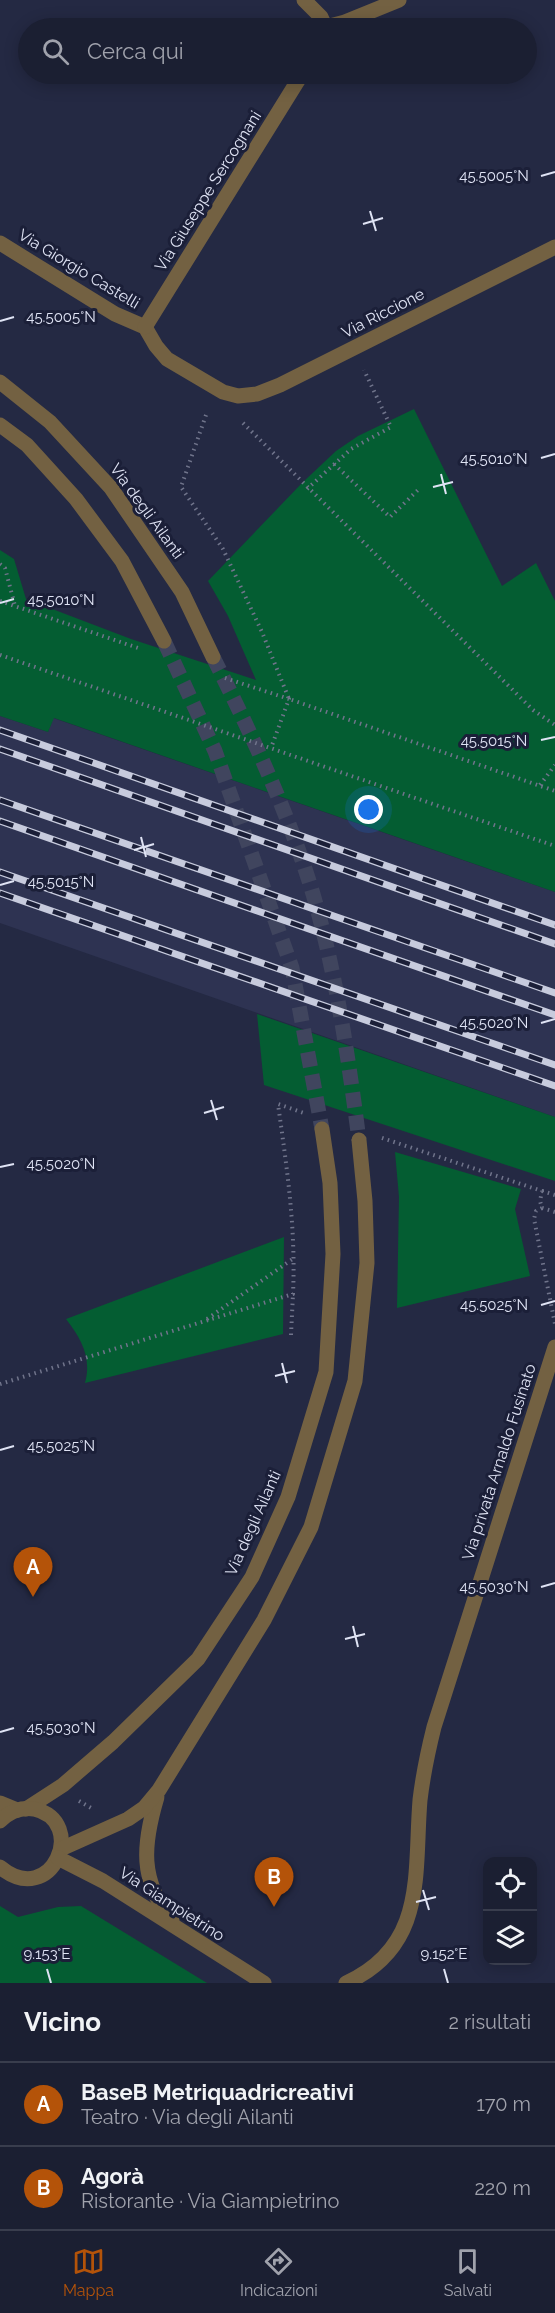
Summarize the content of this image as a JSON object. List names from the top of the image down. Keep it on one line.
{"streets":{"street":["Via Giuseppe Sercognani","Via Giorgio Castelli","Via Riccione","Via degli Ailanti","Via privata Arnaldo Fusinato","Via Giampietrino"]},"crossings":[["Via Giuseppe Sercognani","Via Giorgio Castelli"],["Via Giorgio Castelli","Via Riccione"]],"page":{"search":"Cerca qui","pins":["A","B"],"heading":["Vicino","2 risultati"],"list":[{"mark":"A","name":"BaseB Metriquadricreativi","note":"Teatro · Via degli Ailanti","value":"170 m"},{"mark":"B","name":"Agorà","note":"Ristorante · Via Giampietrino","value":"220 m"}],"nav":["Mappa","Indicazioni","Salvati"]},"coordinates":["45.5005°N","45.5010°N","45.5015°N","45.5020°N","45.5025°N","45.5030°N","9.153°E","9.152°E"]}
